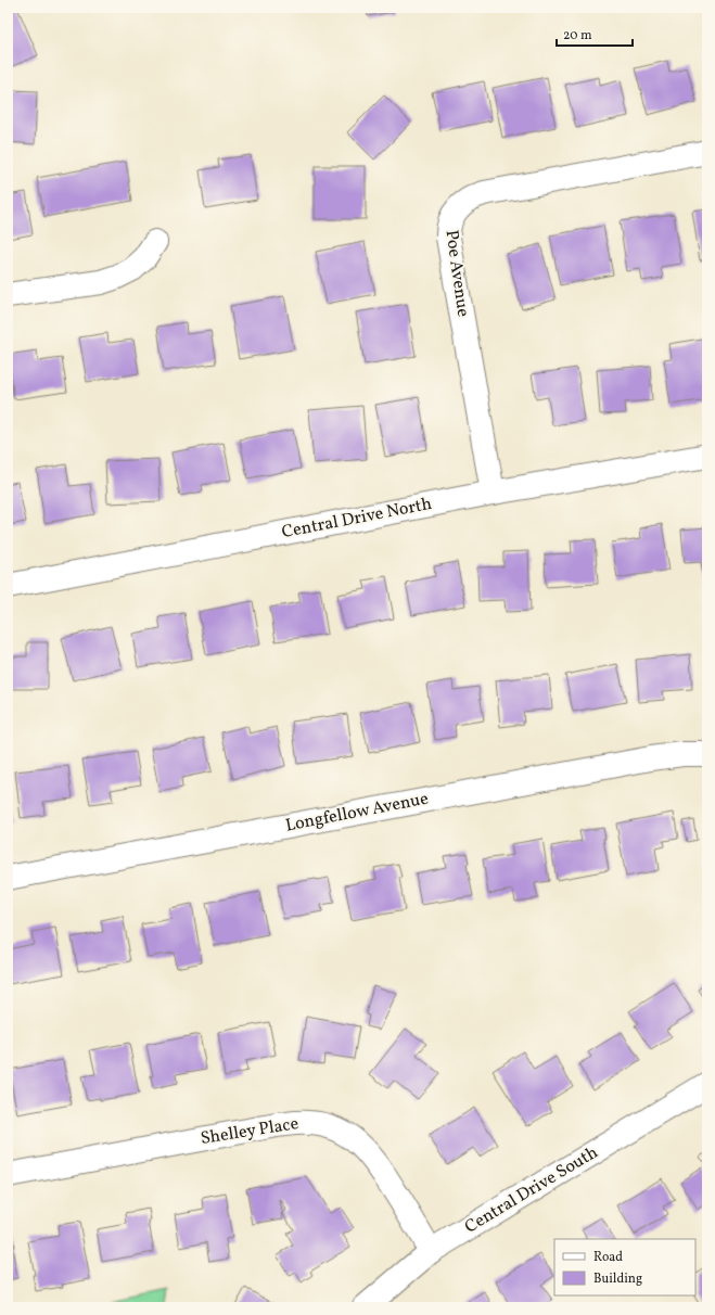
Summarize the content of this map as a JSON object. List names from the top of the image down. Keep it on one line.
{"streets":{"street":["Poe Avenue","Central Drive North","Longfellow Avenue","Shelley Place","Central Drive South"]},"crossings":[["Poe Avenue","Central Drive North"],["Shelley Place","Central Drive South"]],"legend":["Road","Building"],"scale_bar":"20 m"}
